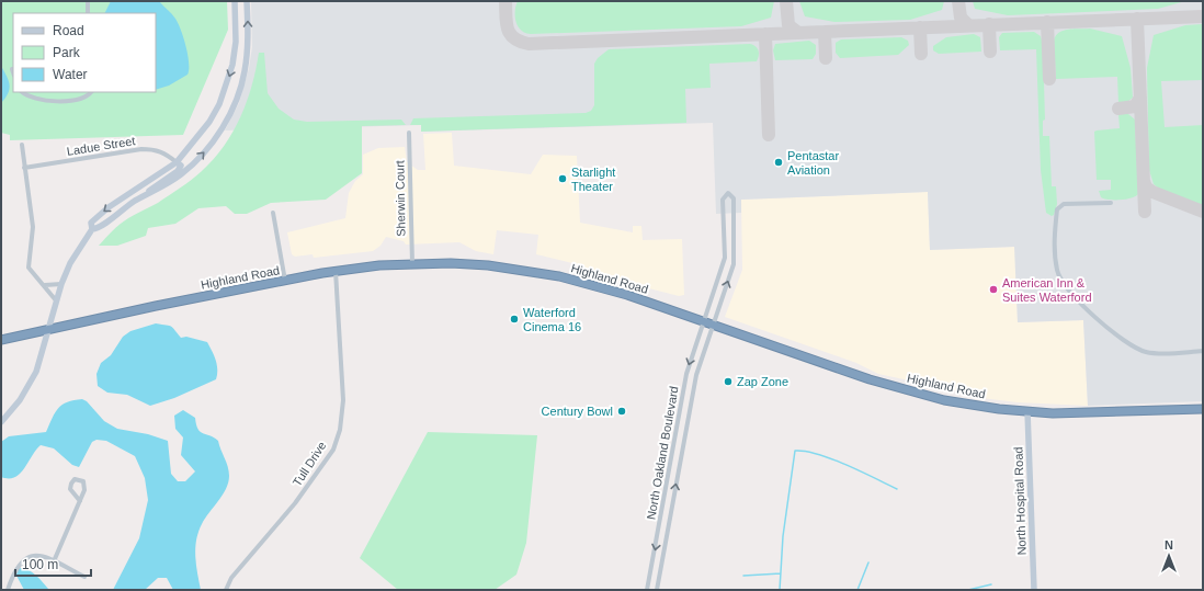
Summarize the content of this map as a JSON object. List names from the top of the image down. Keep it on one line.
{"streets":{"highway":["Highland Road"],"main road":["North Hospital Road"],"street":["Ladue Street","Sherwin Court","North Oakland Boulevard","Tull Drive"]},"crossings":[["Sherwin Court","Highland Road"],["Highland Road","North Oakland Boulevard"],["Highland Road","Tull Drive"],["Highland Road","North Hospital Road"]],"places":["Pentastar Aviation","Starlight Theater","American Inn & Suites Waterford","Waterford Cinema 16","Zap Zone","Century Bowl"],"legend":["Road","Park","Water"],"scale_bar":"100 m","north":"top"}
